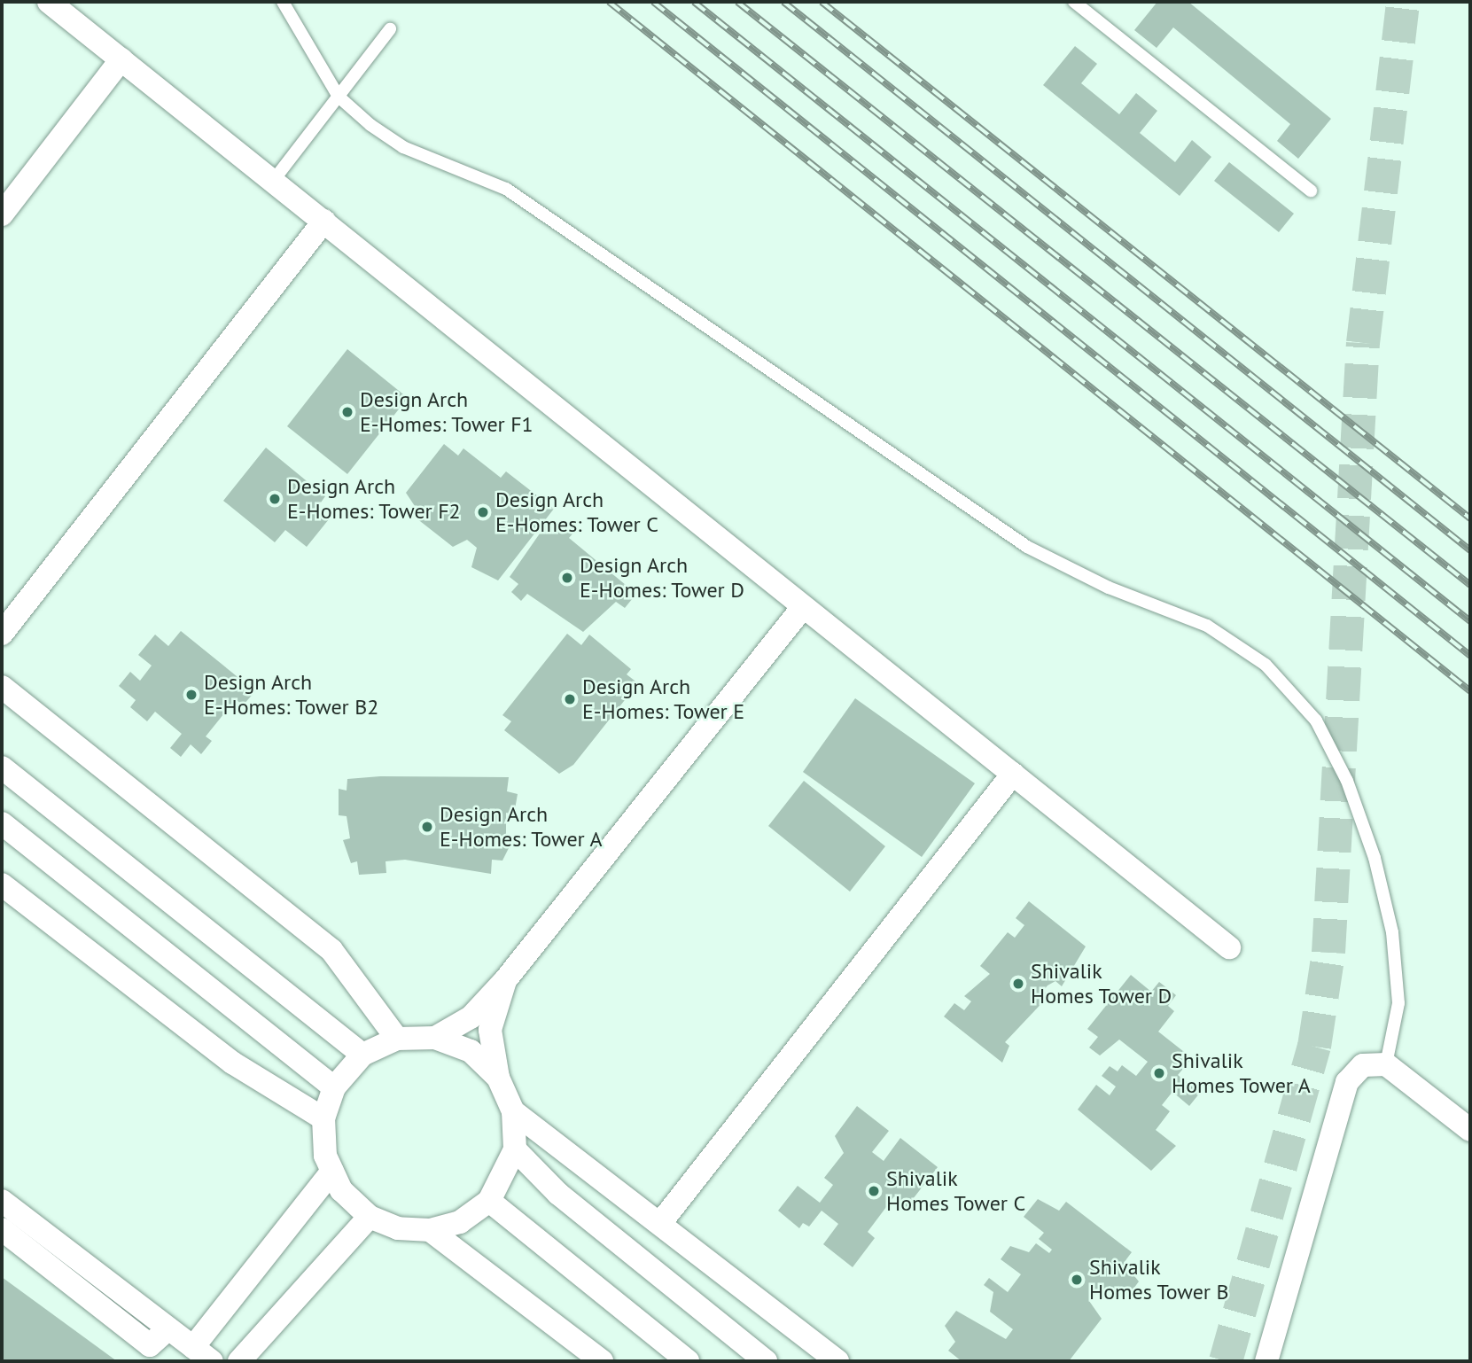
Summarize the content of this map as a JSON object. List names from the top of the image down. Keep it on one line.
{"places":["Design Arch E-Homes: Tower F1","Design Arch E-Homes: Tower F2","Design Arch E-Homes: Tower C","Design Arch E-Homes: Tower D","Design Arch E-Homes: Tower B2","Design Arch E-Homes: Tower E","Design Arch E-Homes: Tower A","Shivalik Homes Tower D","Shivalik Homes Tower A","Shivalik Homes Tower C","Shivalik Homes Tower B"]}
